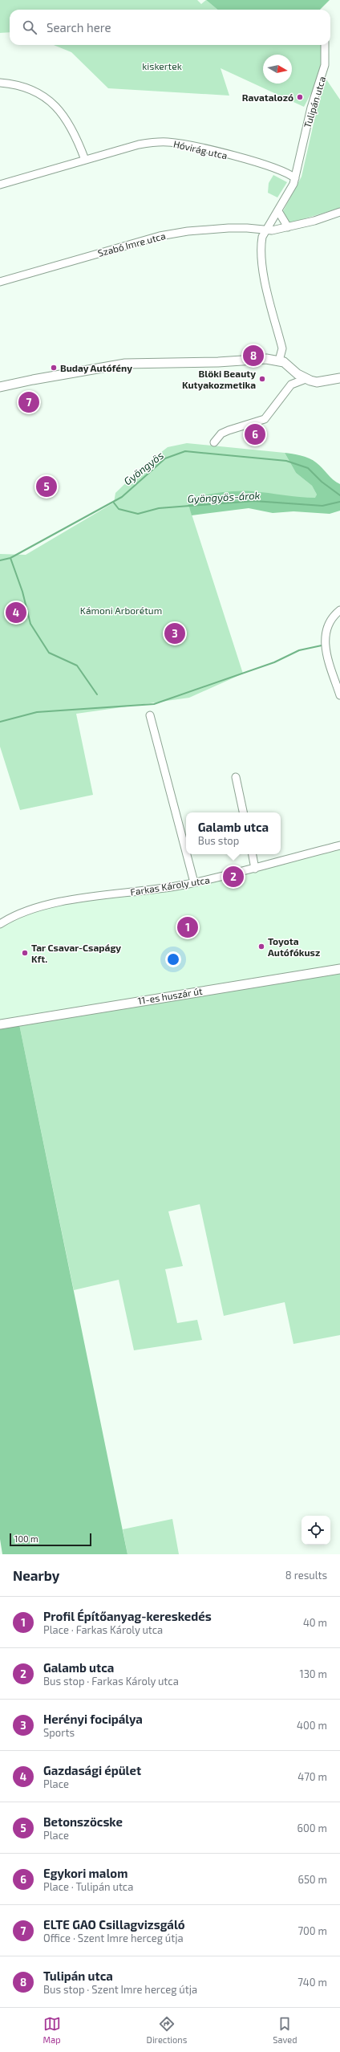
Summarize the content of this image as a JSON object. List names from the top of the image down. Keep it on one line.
{"streets":{"main road":["11-es huszár út"],"street":["Tulipán utca","Hóvirág utca","Szabó Imre utca","Farkas Károly utca"]},"crossings":[["Tulipán utca","Hóvirág utca"],["Tulipán utca","Szabó Imre utca"]],"water":["Gyöngyös","Gyöngyös-árok"],"parks":["kiskertek","Kámoni Arborétum"],"places":["Ravatalozó","Buday Autófény","Blöki Beauty Kutyakozmetika","Toyota Autófókusz","Tar Csavar-Csapágy Kft."],"scale_bar":"100 m","north":"right","page":{"search":"Search here","pins":["8","7","6","5","4","3","2","1"],"popup":["Galamb utca","Bus stop"],"scale":"100 m","heading":["Nearby","8 results"],"list":[{"mark":"1","name":"Profil Építőanyag-kereskedés","note":"Place · Farkas Károly utca","value":"40 m"},{"mark":"2","name":"Galamb utca","note":"Bus stop · Farkas Károly utca","value":"130 m"},{"mark":"3","name":"Herényi focipálya","note":"Sports","value":"400 m"},{"mark":"4","name":"Gazdasági épület","note":"Place","value":"470 m"},{"mark":"5","name":"Betonszöcske","note":"Place","value":"600 m"},{"mark":"6","name":"Egykori malom","note":"Place · Tulipán utca","value":"650 m"},{"mark":"7","name":"ELTE GAO Csillagvizsgáló","note":"Office · Szent Imre herceg útja","value":"700 m"},{"mark":"8","name":"Tulipán utca","note":"Bus stop · Szent Imre herceg útja","value":"740 m"}],"nav":["Map","Directions","Saved"]}}
